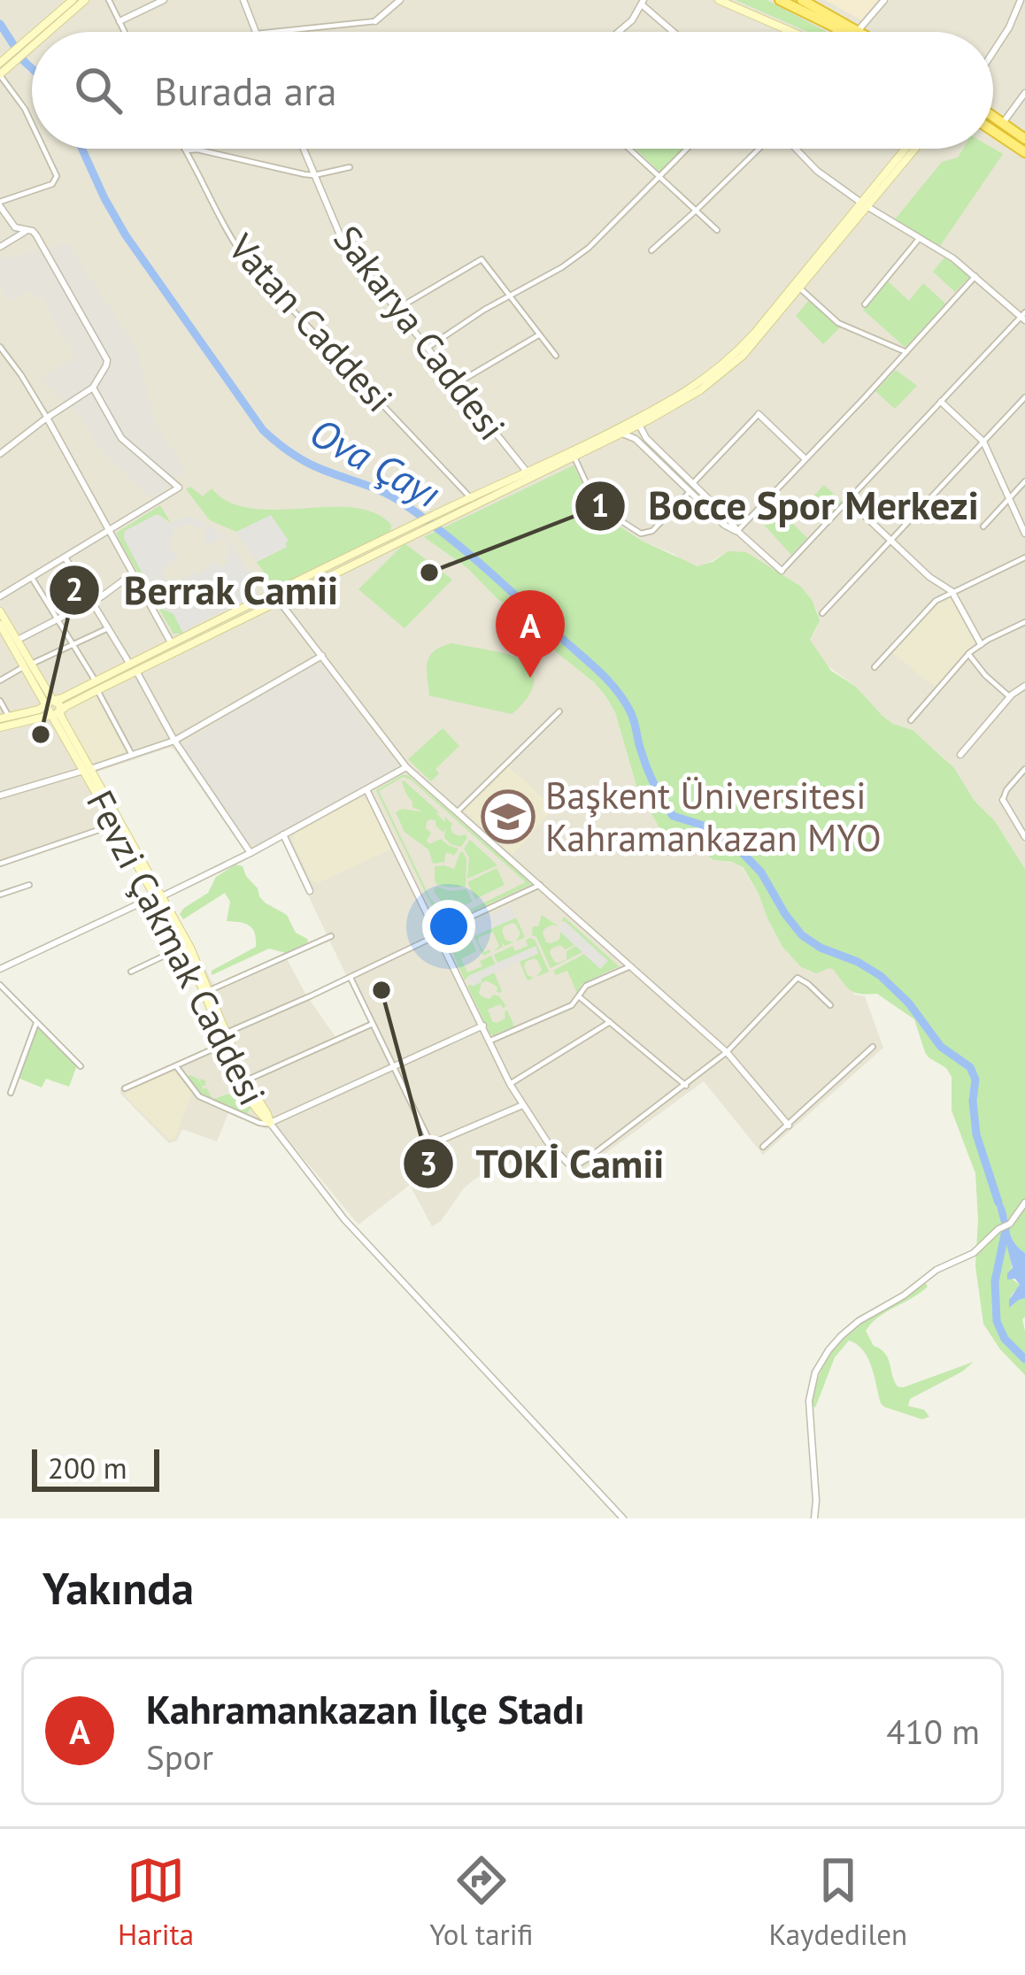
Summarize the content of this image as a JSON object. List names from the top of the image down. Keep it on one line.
{"streets":{"main road":["Fevzi Çakmak Caddesi"],"street":["Vatan Caddesi","Sakarya Caddesi"]},"water":["Ova Çayı"],"places":{"other":["Bocce Spor Merkezi","Berrak Camii","TOKİ Camii"],"school or university":["Başkent Üniversitesi Kahramankazan MYO"]},"scale_bar":"200 m","page":{"search":"Burada ara","pins":"A","scale":"200 m","heading":"Yakında","list":[{"mark":"A","name":"Kahramankazan İlçe Stadı","note":"Spor","value":"410 m"}],"nav":["Harita","Yol tarifi","Kaydedilen"]}}
